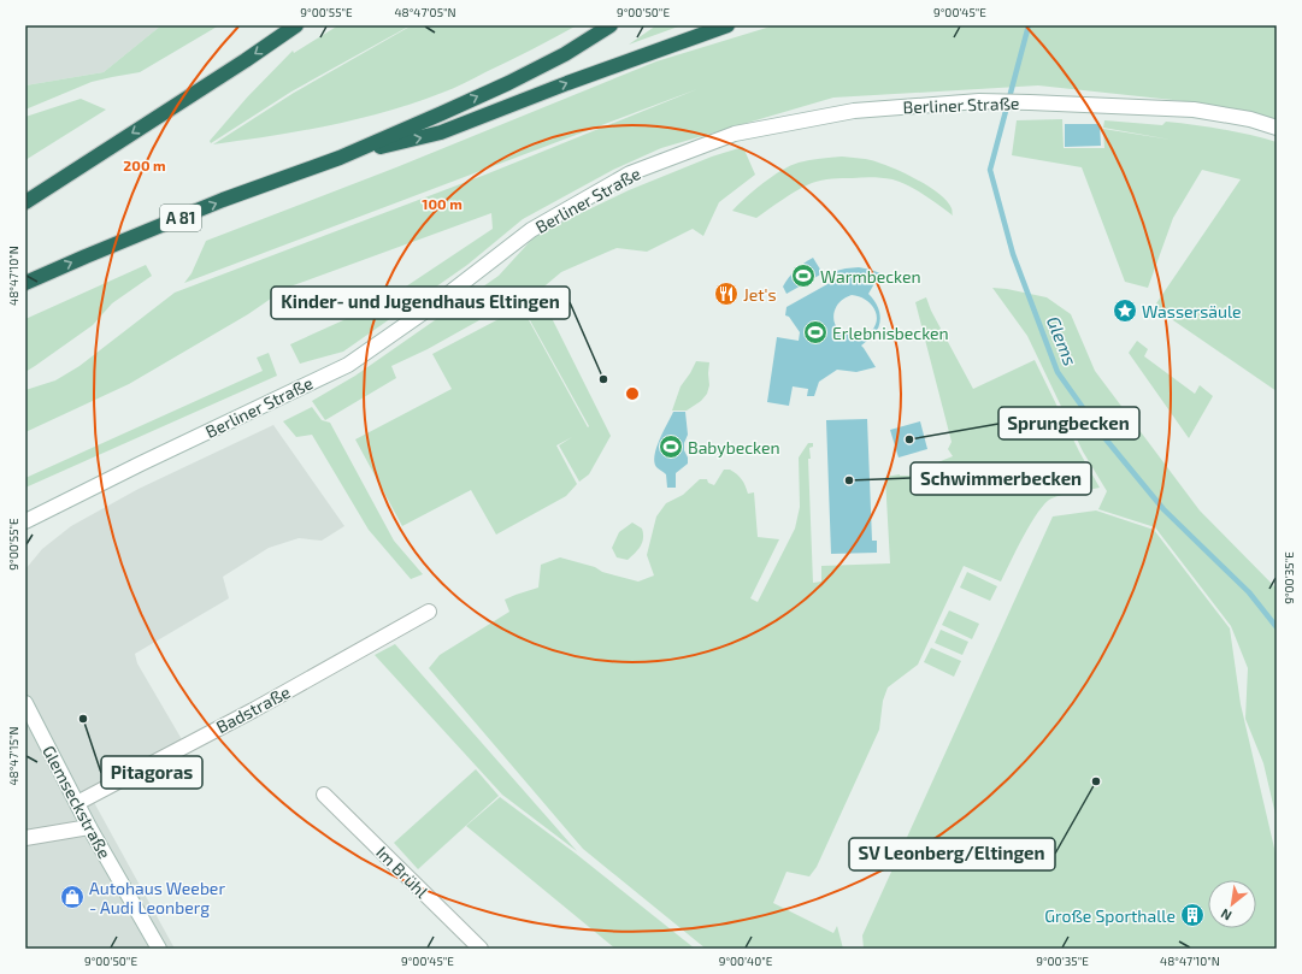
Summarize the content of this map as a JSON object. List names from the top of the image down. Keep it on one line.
{"streets":{"highway":["A 81"],"main road":["Berliner Straße","Badstraße","Glemseckstraße","Im Brühl"]},"crossings":[["Badstraße","Glemseckstraße"]],"water":["Glems"],"places":{"sports":["Warmbecken","Erlebnisbecken","Babybecken"],"restaurant":["Jet's"],"place":["Wassersäule"],"other":["Kinder- und Jugendhaus Eltingen","Sprungbecken","Schwimmerbecken","Pitagoras","SV Leonberg/Eltingen"],"shop":["Autohaus Weeber - Audi Leonberg"],"building":["Große Sporthalle"]},"north":"bottom left","coordinates":["9°00'55\"E","48°47'05\"N","9°00'50\"E","9°00'45\"E","48°47'10\"N","9°00'35\"E","48°47'15\"N","9°00'40\"E"],"rings":["200 m","100 m"]}
